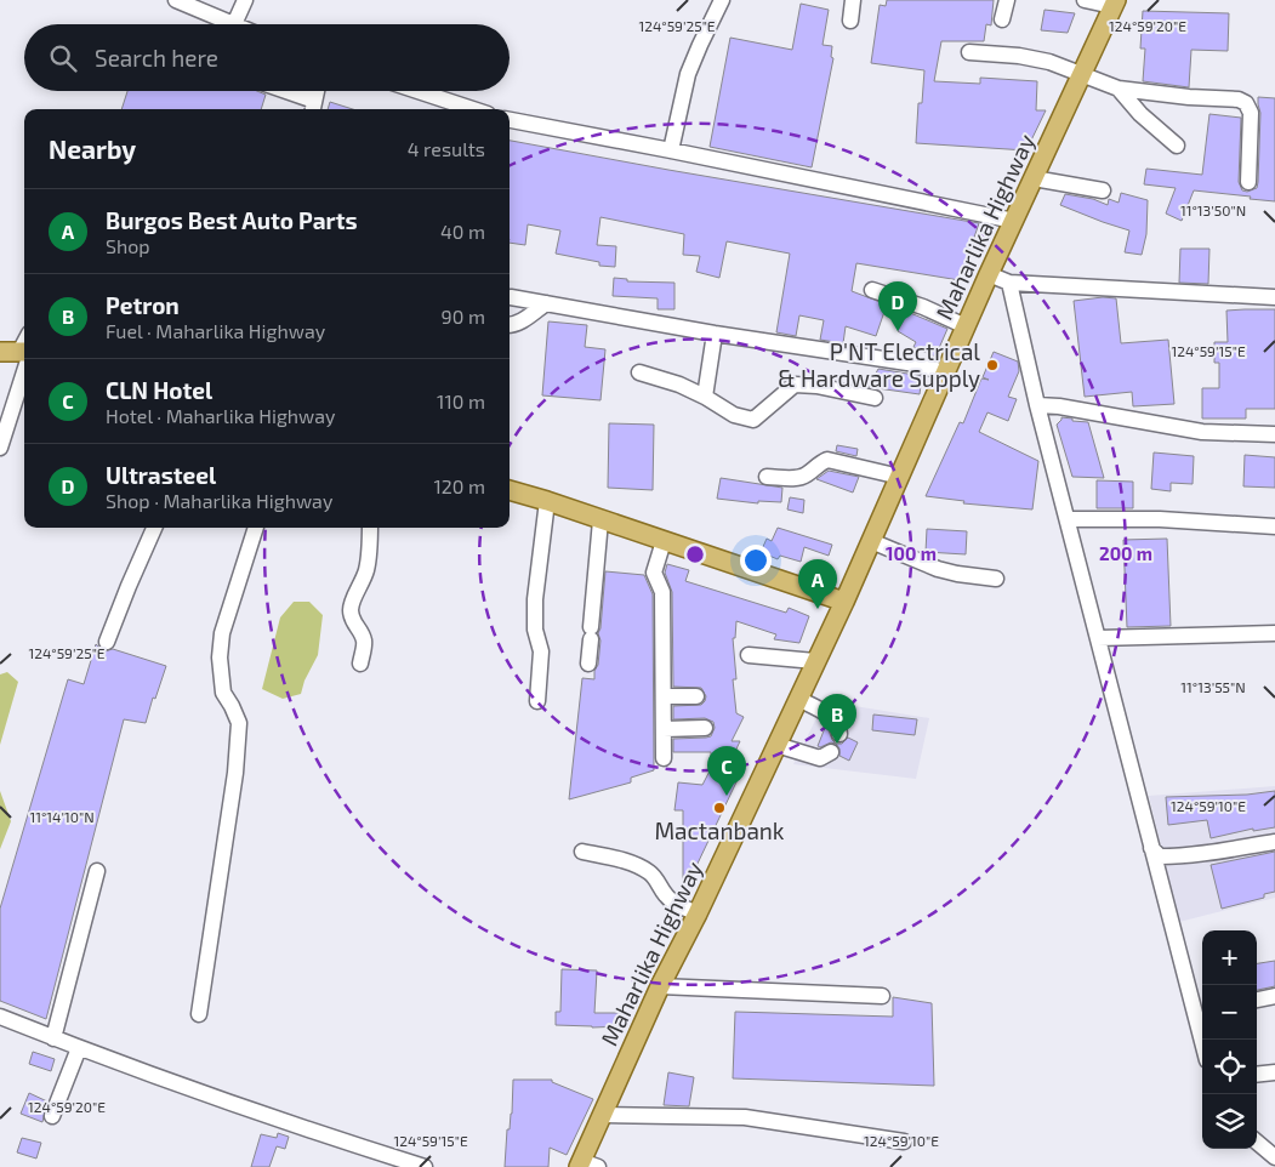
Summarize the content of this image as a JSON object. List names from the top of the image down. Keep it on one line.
{"streets":{"main road":["Maharlika Highway"]},"places":["P'NT Electrical & Hardware Supply","Mactanbank"],"page":{"search":"Search here","heading":["Nearby","4 results"],"list":[{"mark":"A","name":"Burgos Best Auto Parts","note":"Shop","value":"40 m"},{"mark":"B","name":"Petron","note":"Fuel · Maharlika Highway","value":"90 m"},{"mark":"C","name":"CLN Hotel","note":"Hotel · Maharlika Highway","value":"110 m"},{"mark":"D","name":"Ultrasteel","note":"Shop · Maharlika Highway","value":"120 m"}],"pins":["D","A","B","C"],"map_buttons":["+","−"]},"coordinates":["124°59'25\"E","124°59'20\"E","11°13'50\"N","124°59'15\"E","11°13'55\"N","124°59'10\"E","11°14'10\"N"],"rings":["100 m","200 m"]}
